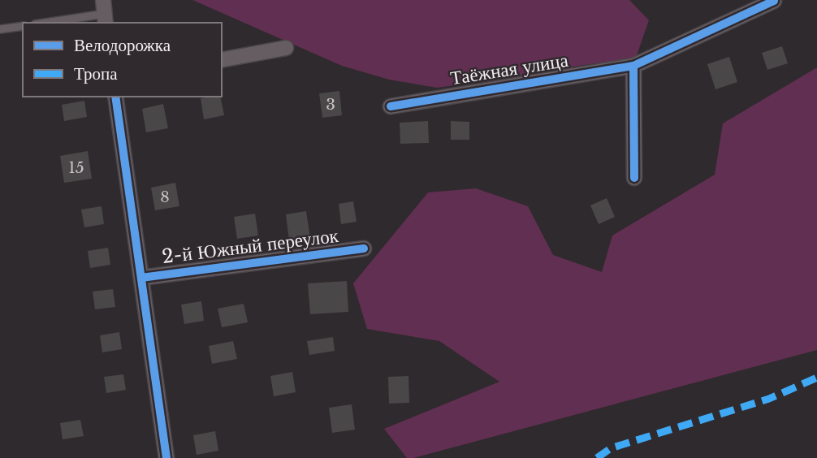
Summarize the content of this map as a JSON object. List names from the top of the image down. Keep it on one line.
{"streets":{"street":["Таёжная улица","2-й Южный переулок"]},"house_numbers":["3","15","8"],"legend":["Велодорожка","Тропа"]}
